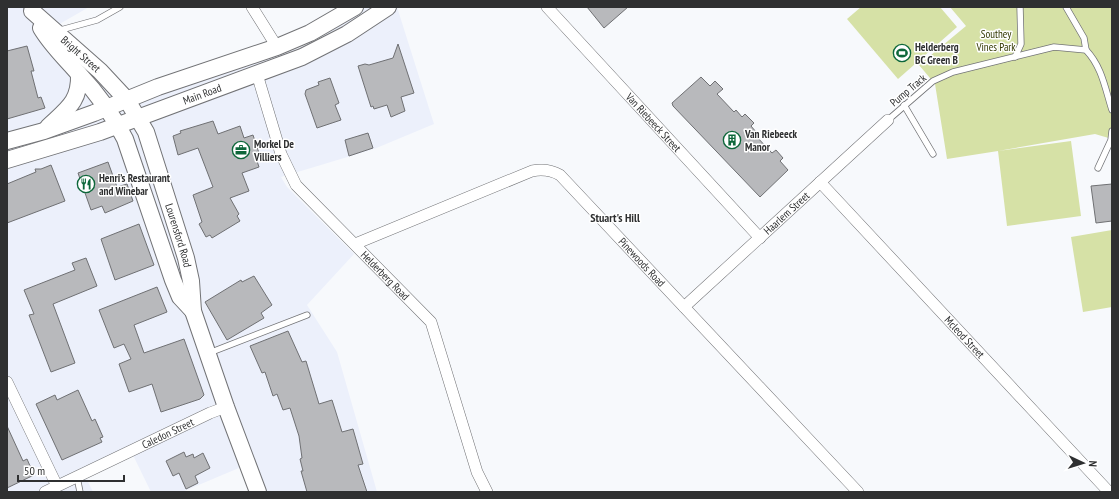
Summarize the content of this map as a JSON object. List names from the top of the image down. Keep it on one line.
{"streets":{"street":["Bright Street","Main Road","Van Riebeeck Street","Haarlem Street","Lourensford Road","Pinewoods Road","Helderberg Road","Mcleod Street","Caledon Street"],"lane":["Pump Track"]},"crossings":[["Bright Street","Main Road"],["Bright Street","Lourensford Road"],["Pump Track","Haarlem Street"],["Main Road","Lourensford Road"],["Main Road","Helderberg Road"],["Van Riebeeck Street","Haarlem Street"],["Haarlem Street","Pinewoods Road"],["Haarlem Street","Mcleod Street"],["Lourensford Road","Caledon Street"],["Pinewoods Road","Helderberg Road"]],"districts":["Stuart's Hill"],"parks":["Southey Vines Park"],"places":{"sports":["Helderberg BC Green B"],"building":["Van Riebeeck Manor"],"office":["Morkel De Villiers"],"restaurant":["Henri’s Restaurant and Winebar"]},"scale_bar":"50 m","north":"right"}
